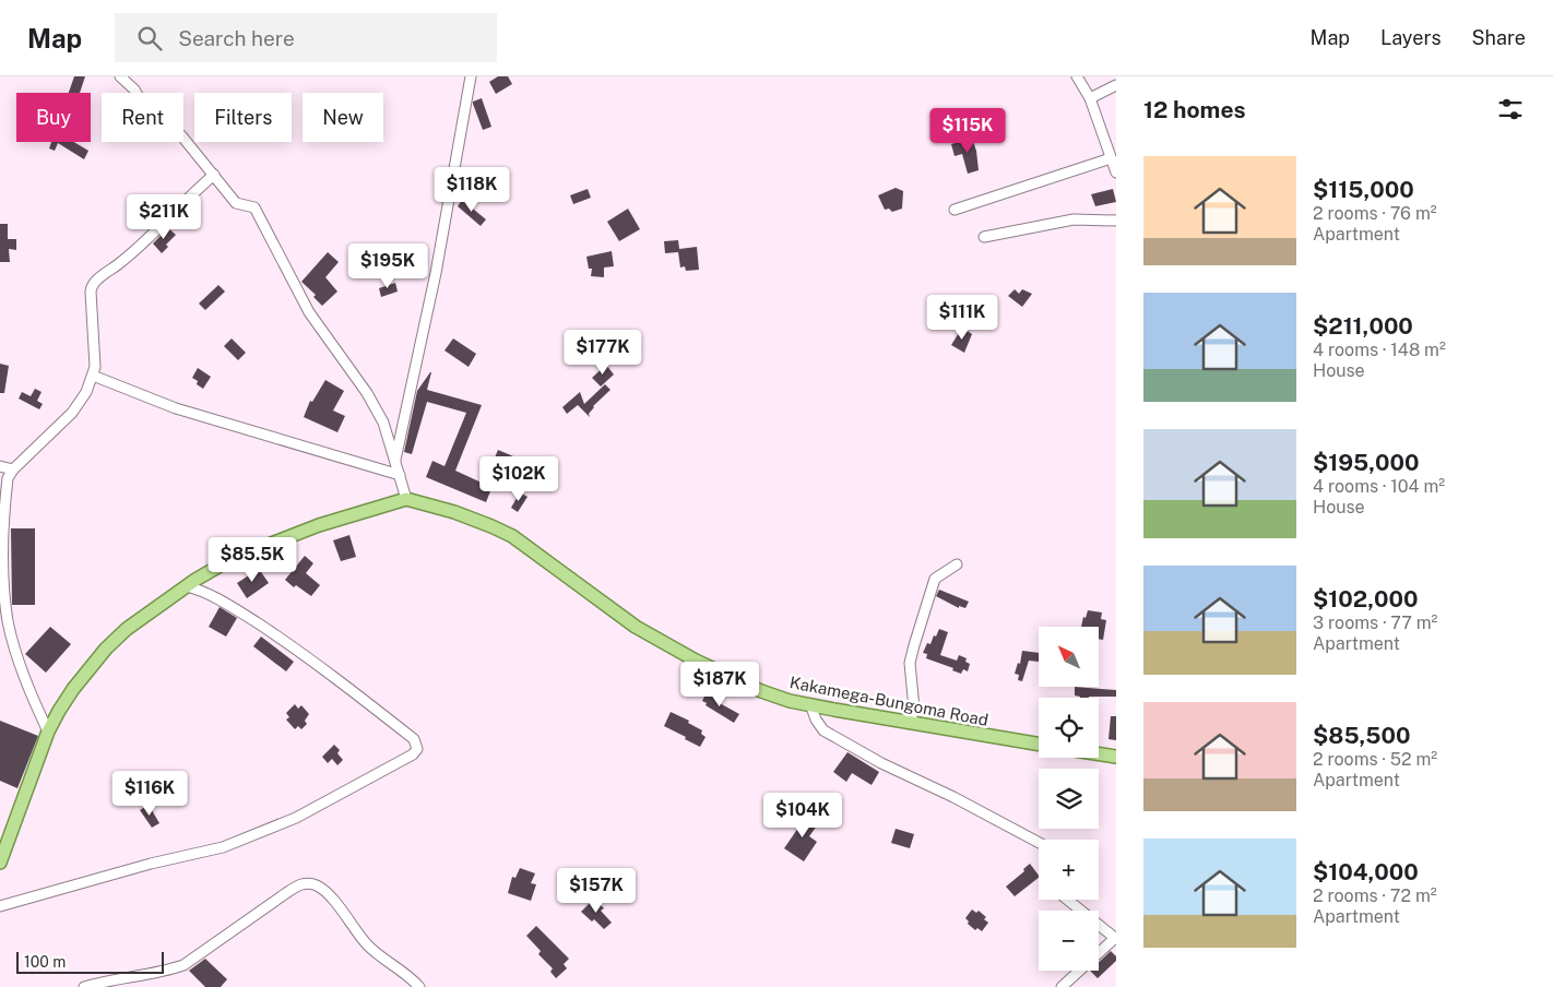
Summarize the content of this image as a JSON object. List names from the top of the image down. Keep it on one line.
{"streets":{"main road":["Kakamega-Bungoma Road"]},"scale_bar":"100 m","north":"top left","page":{"header":"Map","search":"Search here","nav":["Map","Layers","Share"],"heading":"12 homes","chip":["Buy","Rent","Filters","New"],"price":["$115K","$118K","$211K","$195K","$111K","$177K","$102K","$85.5K","$187K","$116K","$104K","$157K"],"list":[{"name":"$115,000","note":"2 rooms · 76 m² · Apartment"},{"name":"$211,000","note":"4 rooms · 148 m² · House"},{"name":"$195,000","note":"4 rooms · 104 m² · House"},{"name":"$102,000","note":"3 rooms · 77 m² · Apartment"},{"name":"$85,500","note":"2 rooms · 52 m² · Apartment"},{"name":"$104,000","note":"2 rooms · 72 m² · Apartment"}],"map_buttons":["+","−"],"scale":"100 m"}}
